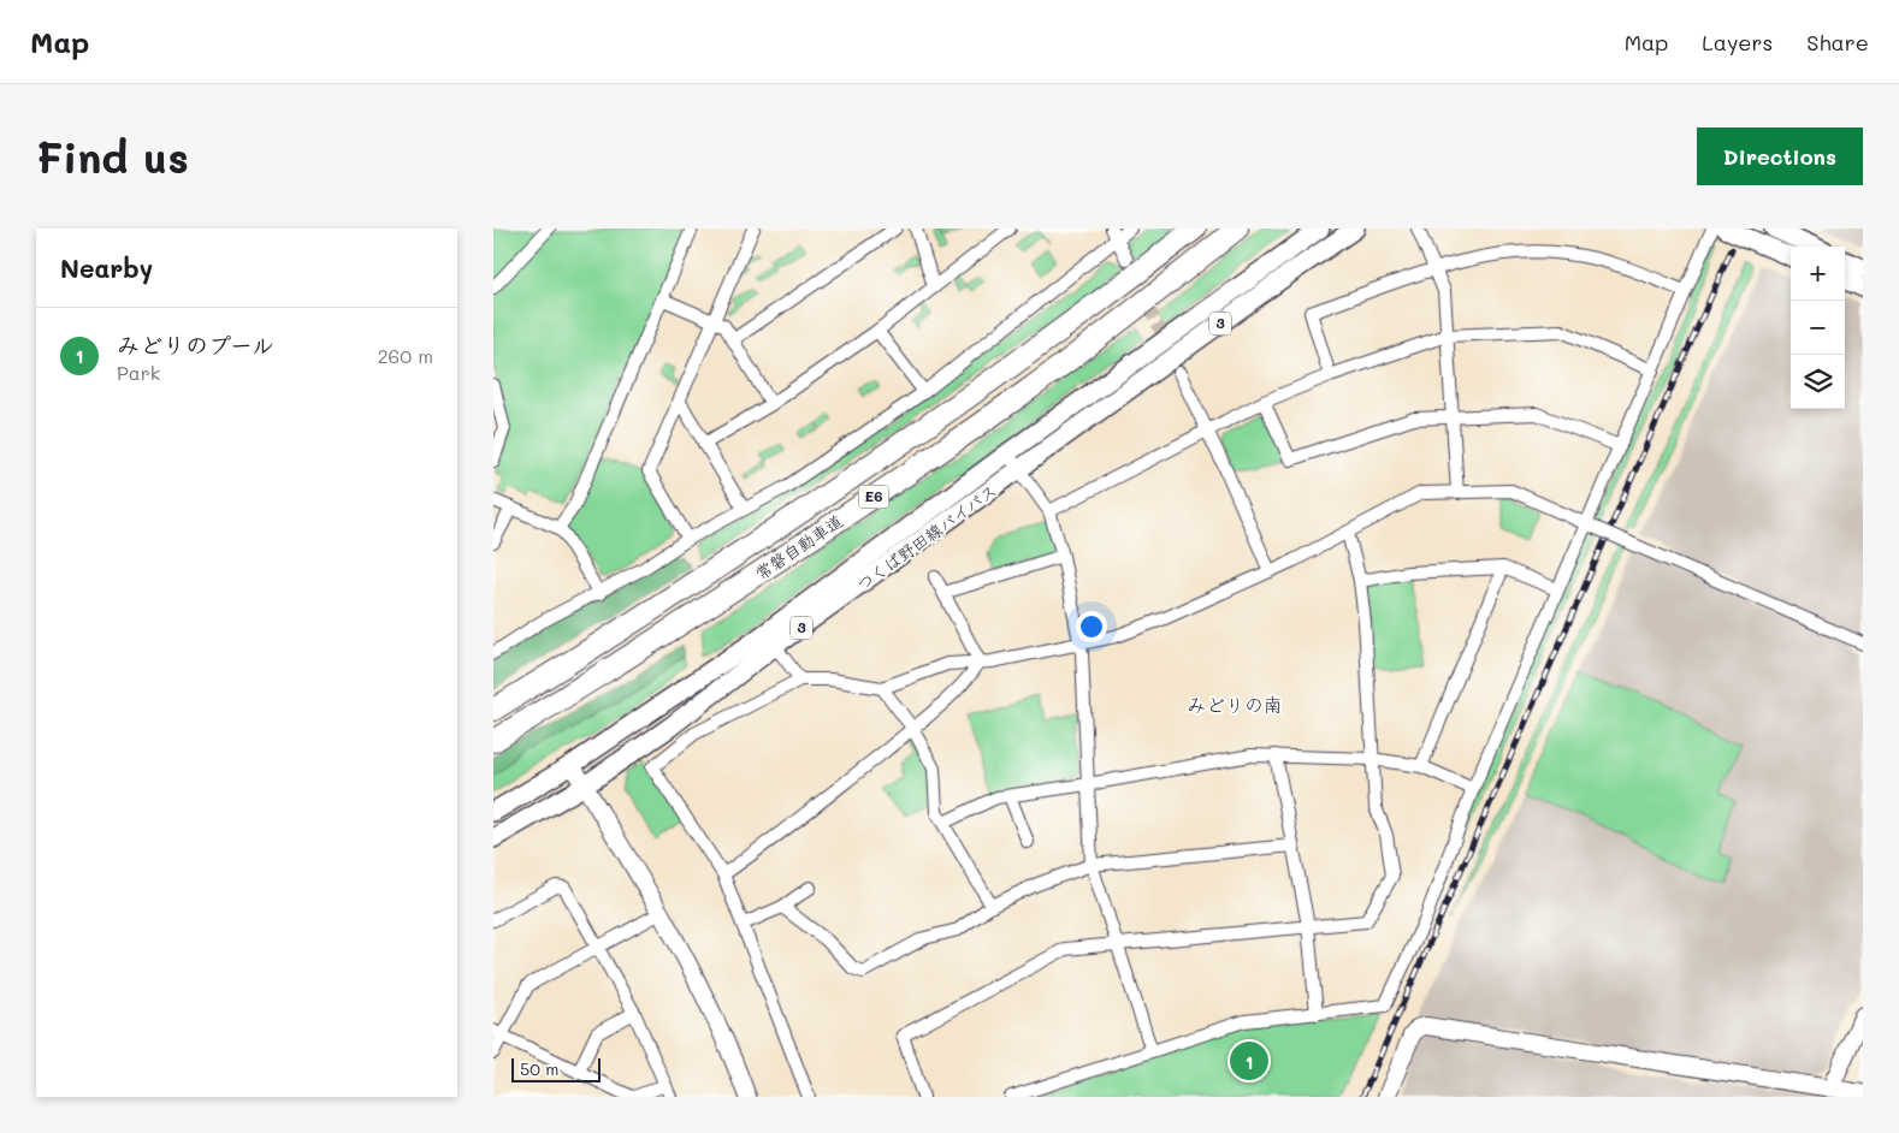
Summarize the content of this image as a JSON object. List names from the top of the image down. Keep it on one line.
{"streets":{"highway":["E6","常磐自動車道"],"main road":["3","つくば野田線バイパス"]},"districts":["みどりの南"],"scale_bar":"50 m","page":{"header":"Map","nav":["Map","Layers","Share"],"buttons":"Directions","title":"Find us","heading":"Nearby","map_buttons":["+","−"],"list":[{"mark":"1","name":"みどりのプール","note":"Park","value":"260 m"}],"pins":"1","scale":"50 m"}}
